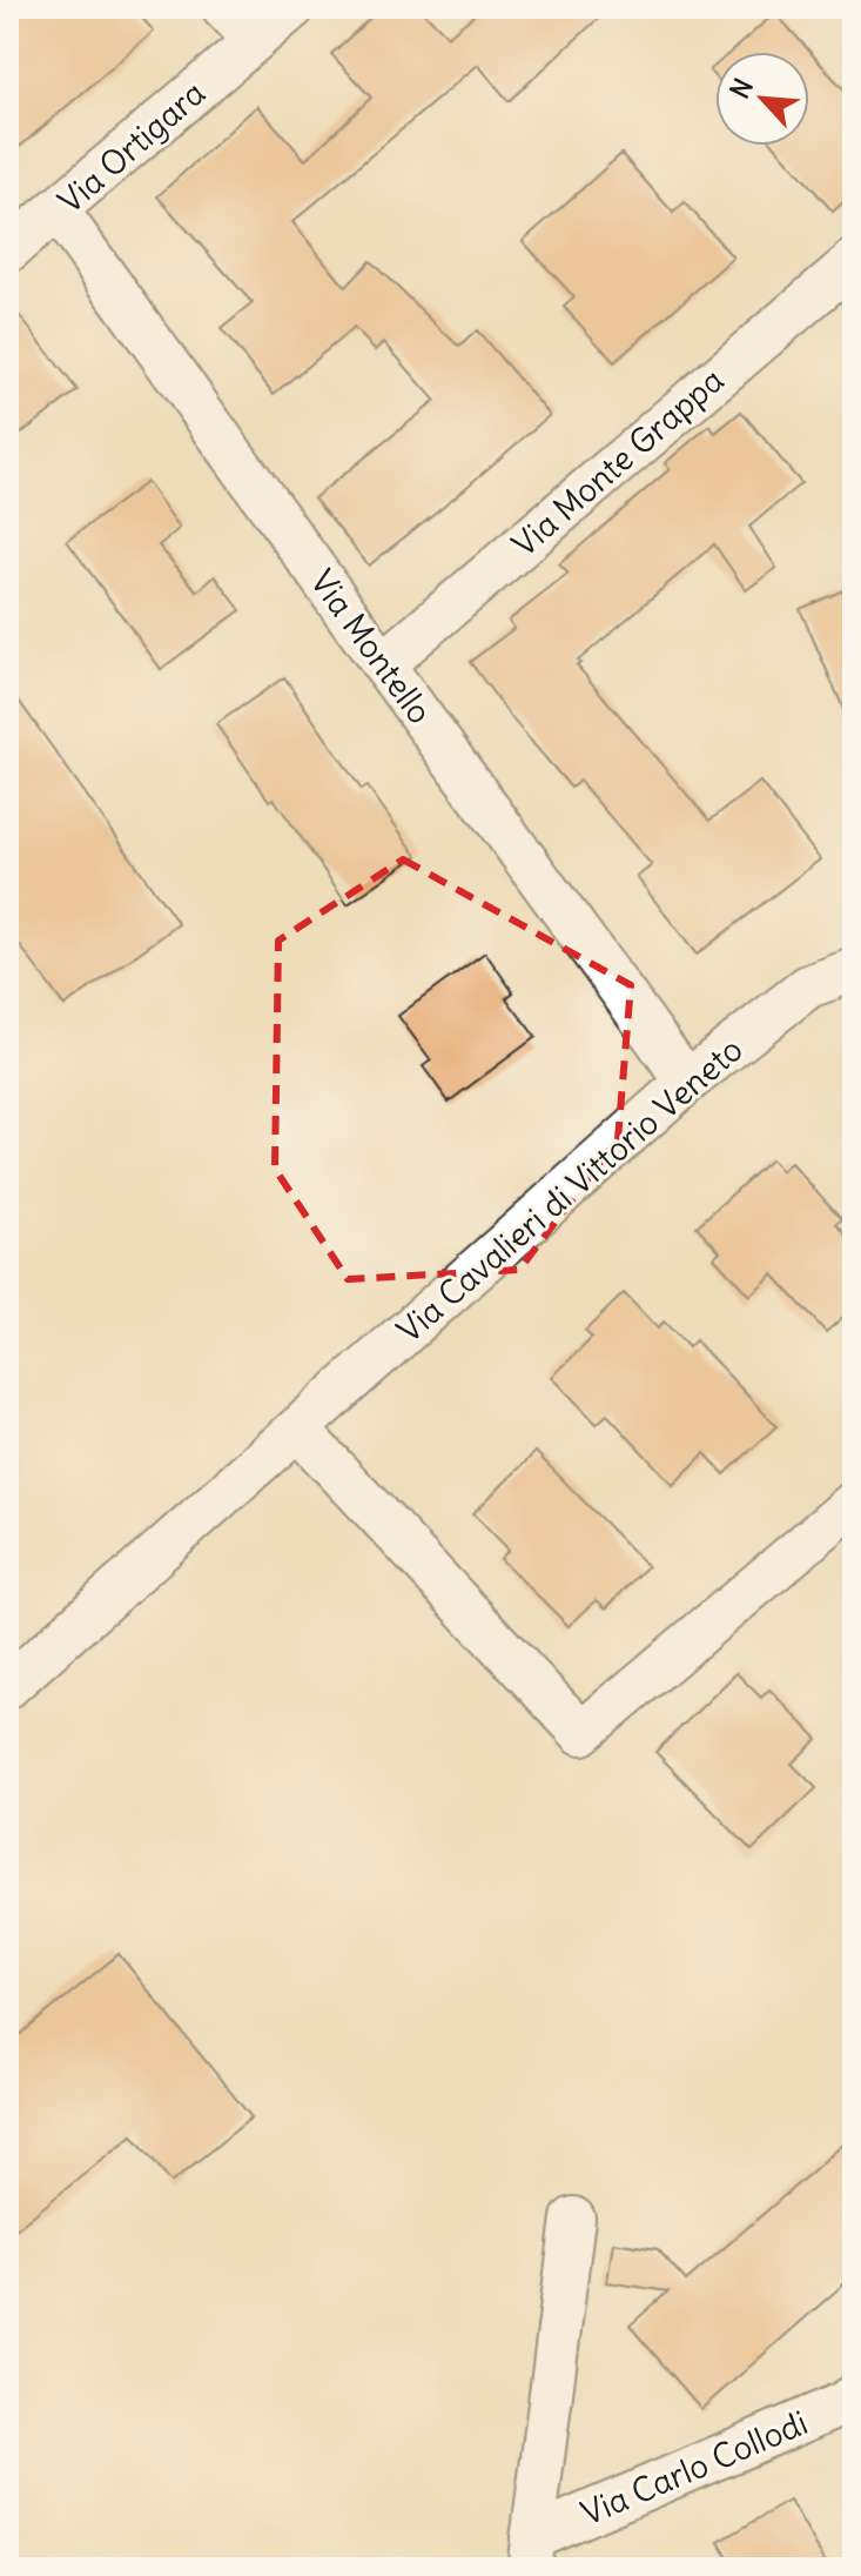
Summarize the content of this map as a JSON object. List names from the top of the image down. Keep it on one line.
{"streets":{"street":["Via Ortigara","Via Monte Grappa","Via Montello","Via Cavalieri di Vittorio Veneto","Via Carlo Collodi"]},"crossings":[["Via Ortigara","Via Montello"],["Via Monte Grappa","Via Montello"],["Via Montello","Via Cavalieri di Vittorio Veneto"]],"north":"top left"}
